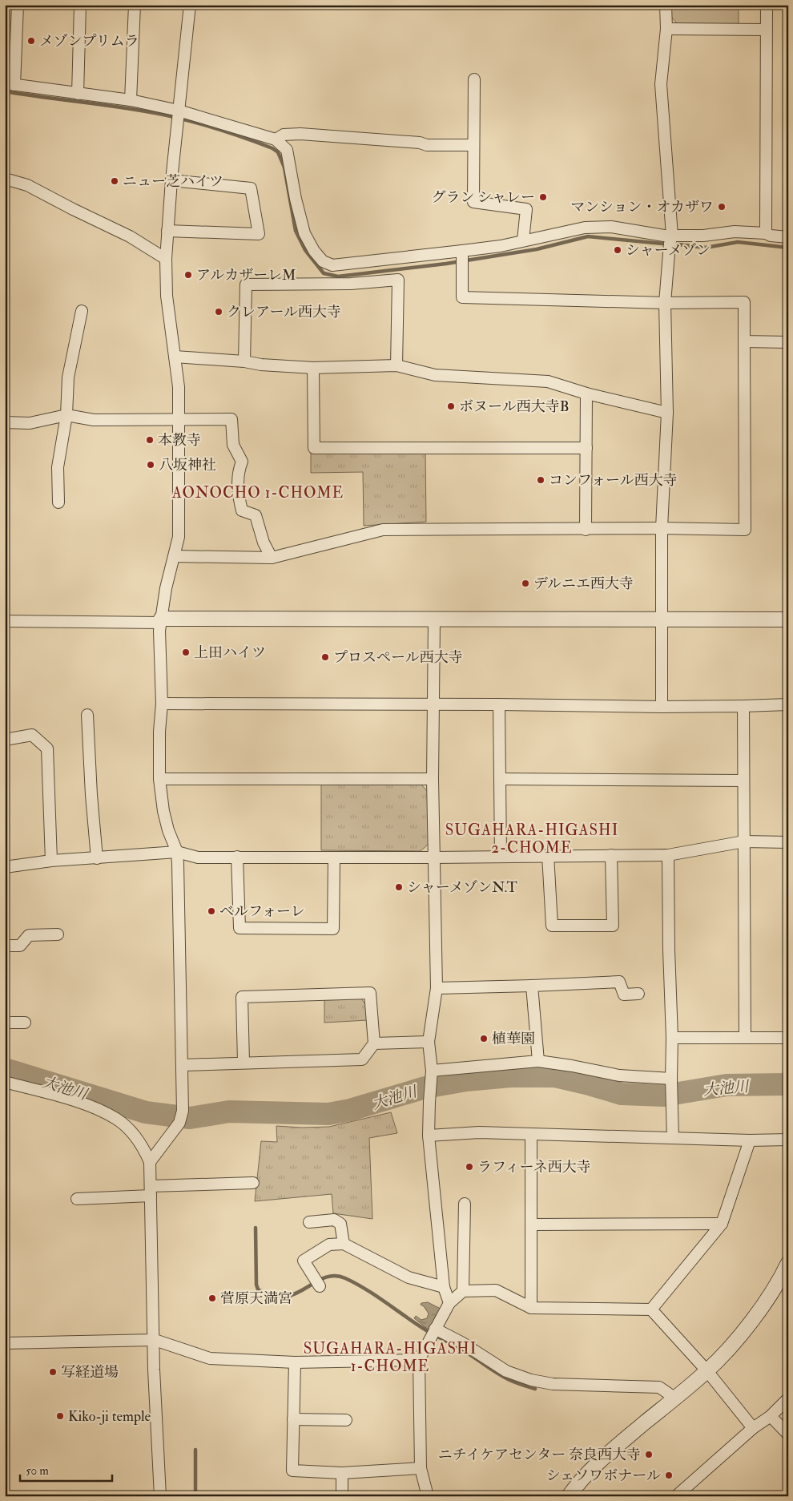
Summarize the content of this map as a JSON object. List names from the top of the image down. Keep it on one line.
{"districts":["AONOCHO 1-CHOME","SUGAHARA-HIGASHI 2-CHOME","SUGAHARA-HIGASHI 1-CHOME"],"water":["大池川"],"places":["メゾンプリムラ","ニュー芝ハイツ","グラン シャレー","マンション・オカザワ","シャーメゾン","アルカザーレM","クレアール西大寺","ボヌール西大寺B","本教寺","八坂神社","コンフォール西大寺","デルニエ西大寺","上田ハイツ","プロスペール西大寺","シャーメゾンN.T","ベルフォーレ","植華園","ラフィーネ西大寺","菅原天満宮","写経道場","Kiko-ji temple","ニチイケアセンター 奈良西大寺","シェソワボナール"],"scale_bar":"50 m"}
